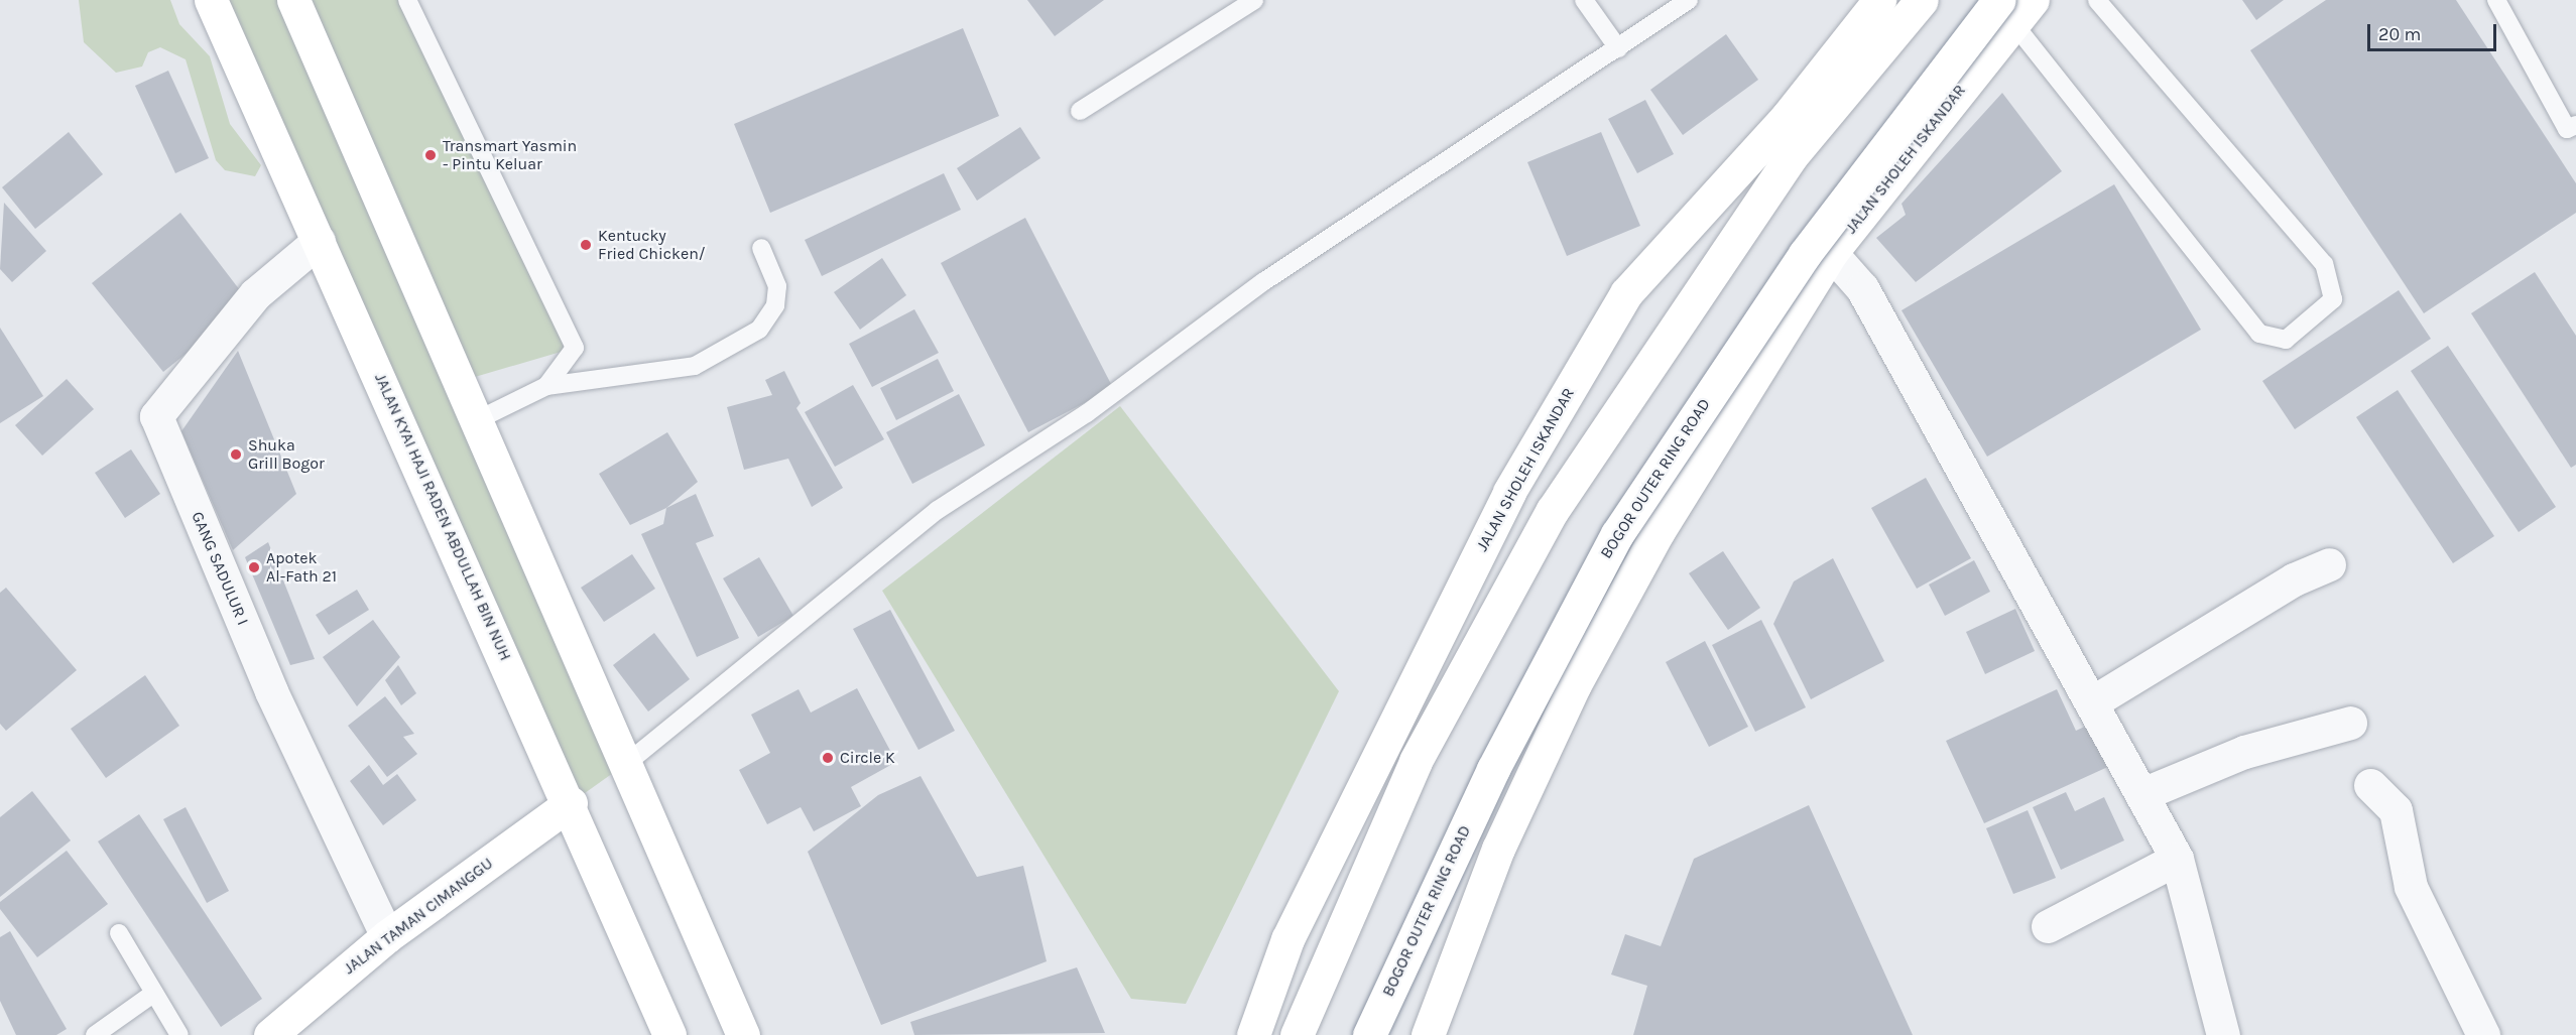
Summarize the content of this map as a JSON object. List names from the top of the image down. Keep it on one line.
{"streets":{"main road":["JALAN SHOLEH ISKANDAR","BOGOR OUTER RING ROAD","JALAN KYAI HAJI RADEN ABDULLAH BIN NUH","JALAN TAMAN CIMANGGU"],"street":["GANG SADULUR I"]},"crossings":[["JALAN SHOLEH ISKANDAR","BOGOR OUTER RING ROAD"],["JALAN KYAI HAJI RADEN ABDULLAH BIN NUH","GANG SADULUR I"],["JALAN KYAI HAJI RADEN ABDULLAH BIN NUH","JALAN TAMAN CIMANGGU"],["GANG SADULUR I","JALAN TAMAN CIMANGGU"]],"places":["Transmart Yasmin - Pintu Keluar","Kentucky Fried Chicken/","Shuka Grill Bogor","Apotek Al-Fath 21","Circle K"],"scale_bar":"20 m"}
